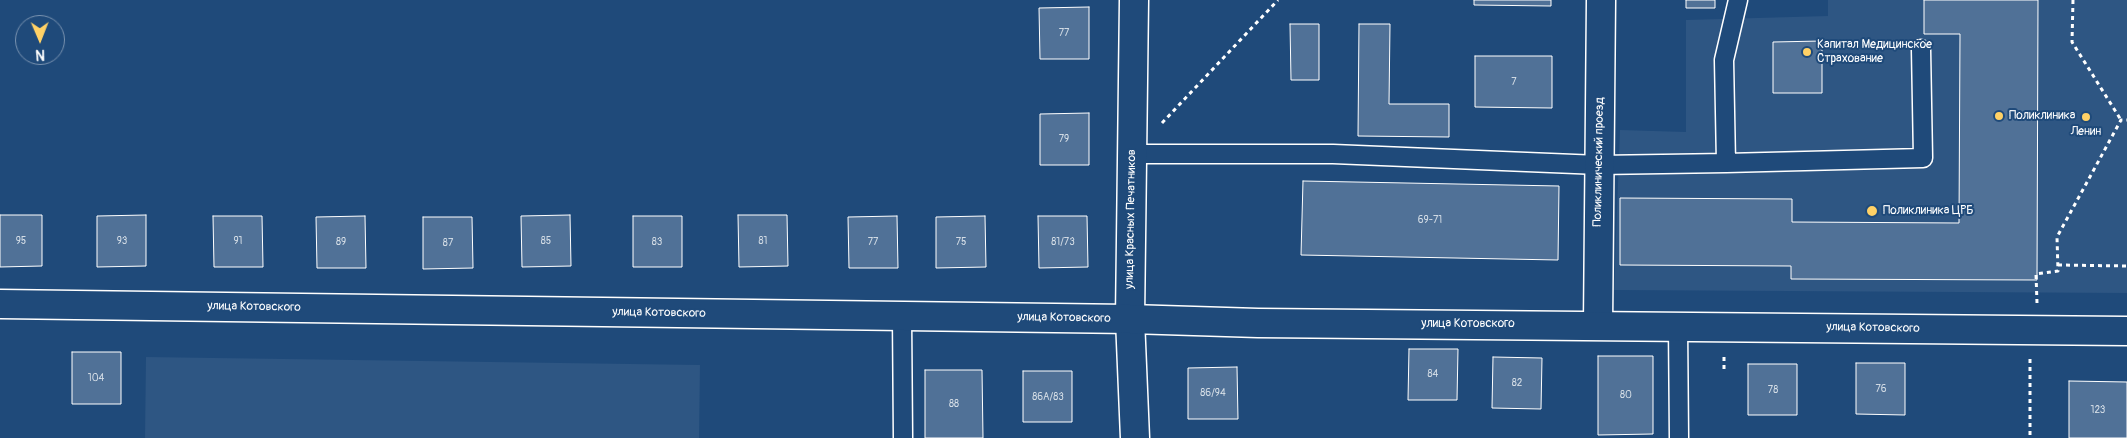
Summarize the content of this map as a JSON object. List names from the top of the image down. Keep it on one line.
{"streets":{"street":["Поликлинический проезд","улица Красных Печатников","улица Котовского"]},"crossings":[["Поликлинический проезд","улица Котовского"],["улица Красных Печатников","улица Котовского"]],"places":["Капитал Медицинское Страхование","Поликлиника","Ленин","Поликлиника ЦРБ"],"house_numbers":["77","7","79","69-71","95","93","91","85","81","89","83","77","75","81/73","87","84","104","82","76","78","86/94","80","86А/83","88","123"],"north":"bottom"}
